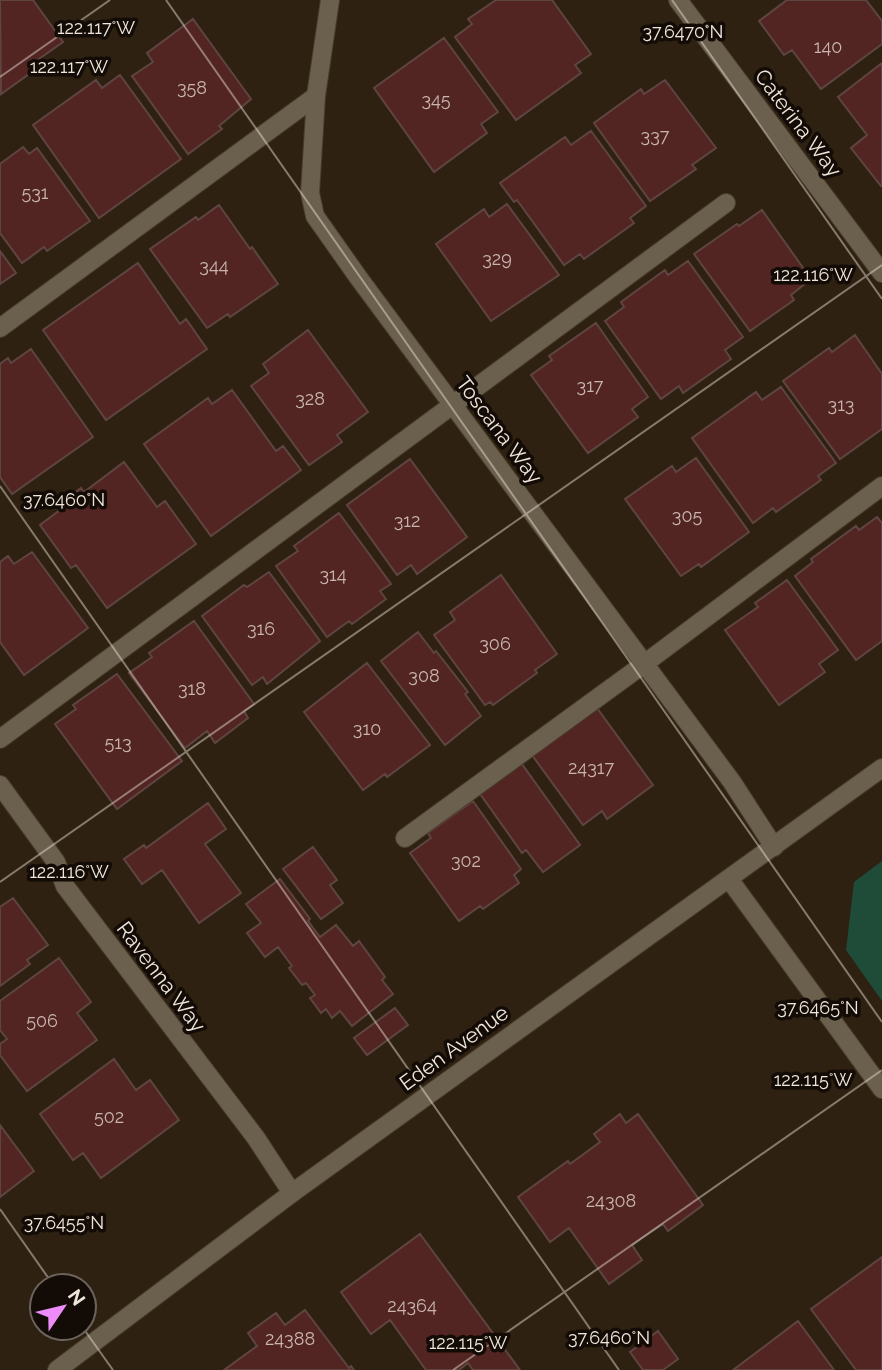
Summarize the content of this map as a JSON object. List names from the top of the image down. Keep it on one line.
{"streets":{"street":["Caterina Way","Toscana Way","Ravenna Way","Eden Avenue"]},"crossings":[["Toscana Way","Eden Avenue"],["Ravenna Way","Eden Avenue"]],"house_numbers":["140","358","345","337","531","329","344","317","328","313","305","312","314","316","306","308","318","310","513","24317","302","506","502","24308","24364","24388"],"north":"top right","coordinates":["122.117°W","37.6470°N","122.116°W","37.6460°N","37.6465°N","122.115°W","37.6455°N"]}
